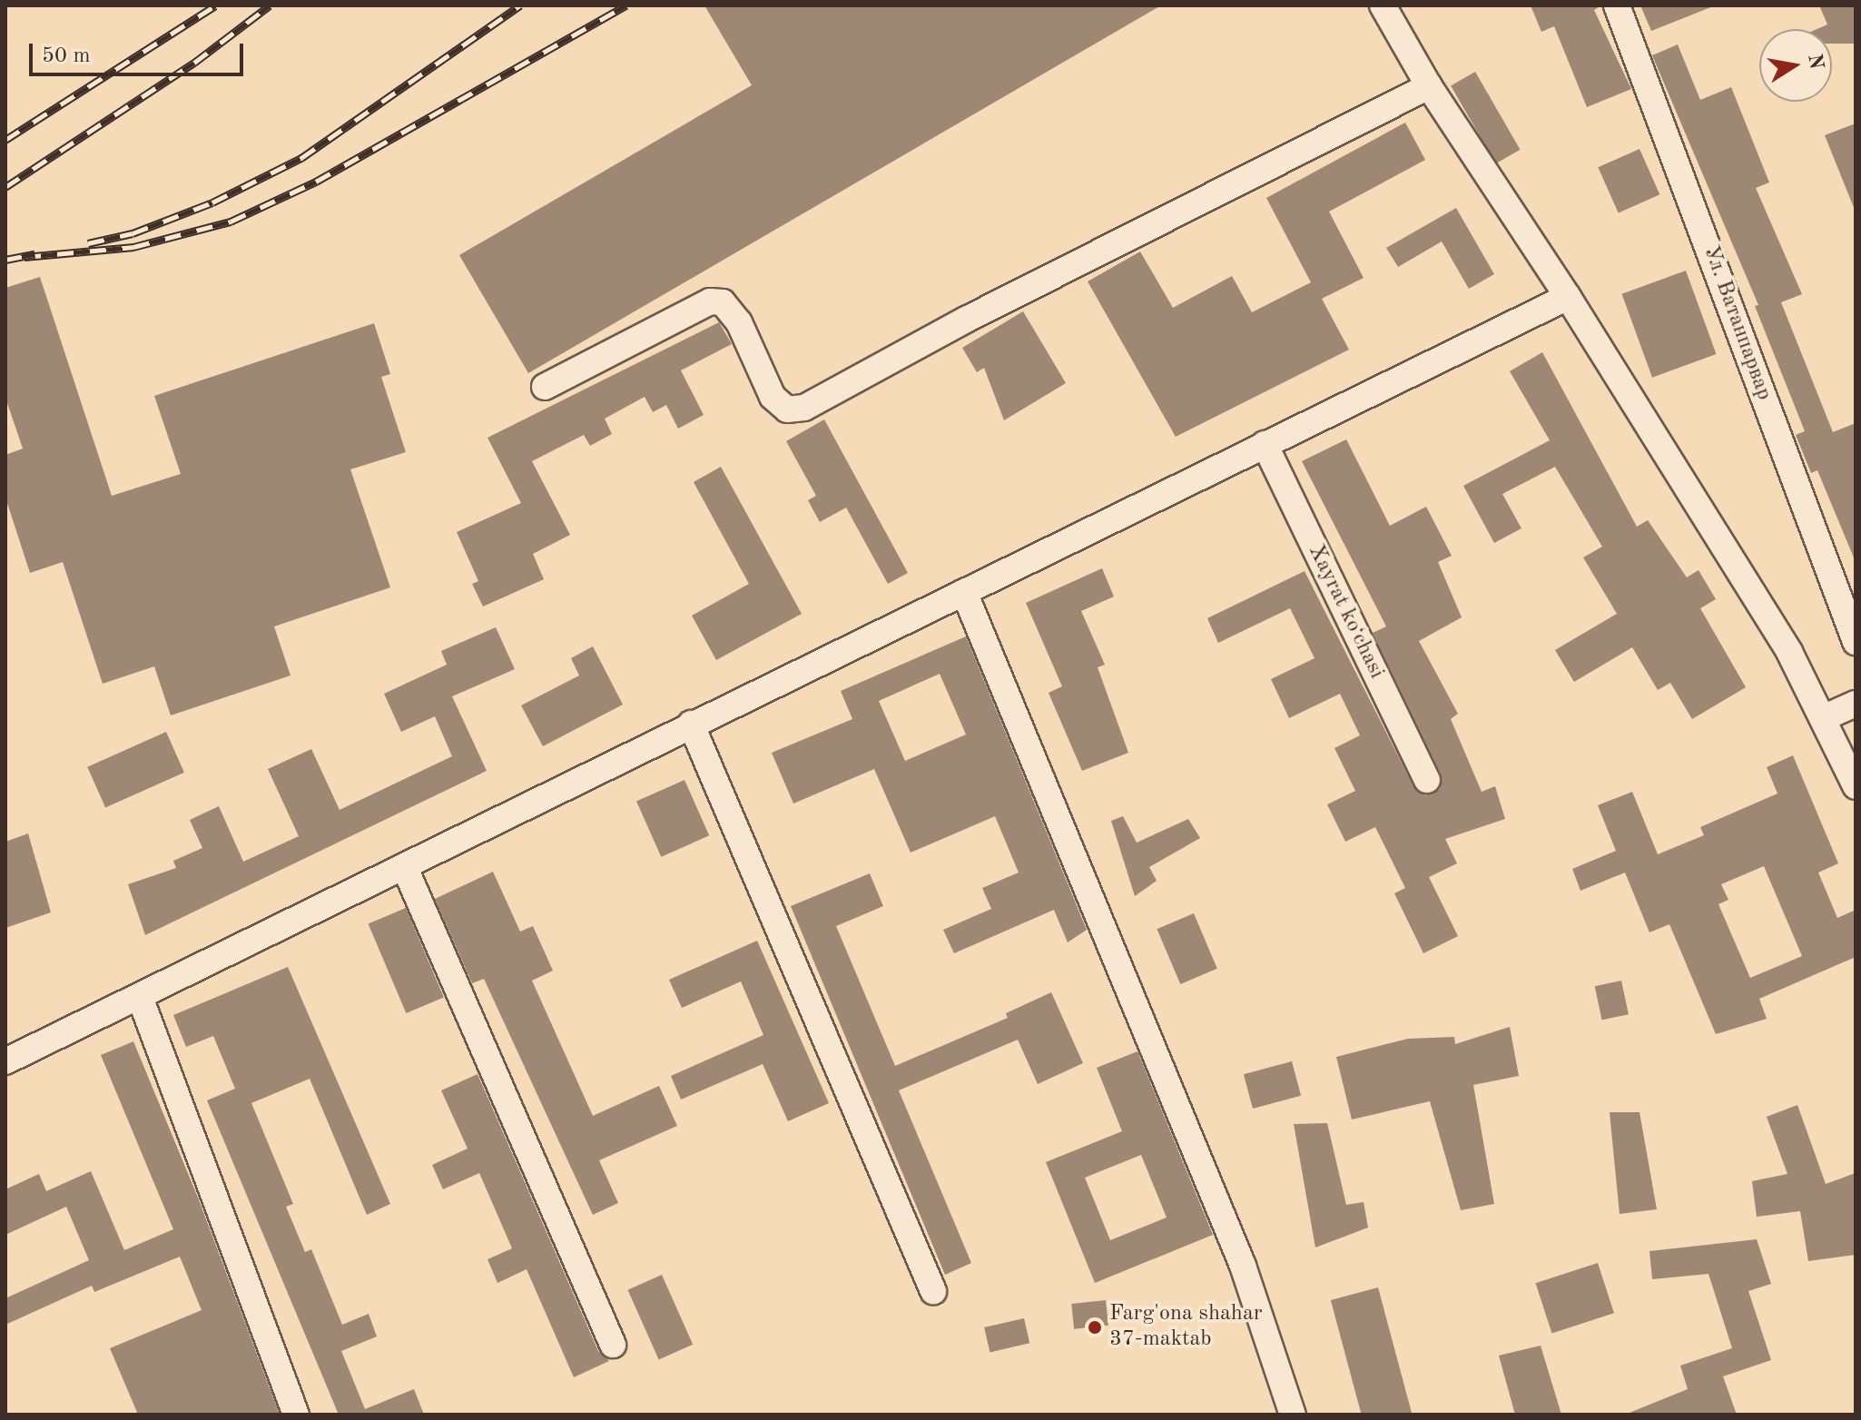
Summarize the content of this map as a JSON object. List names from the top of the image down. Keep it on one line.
{"streets":{"street":["Ул. Ватанпарвар","Xayrat koʻchasi"]},"places":["Farg'ona shahar 37-maktab"],"scale_bar":"50 m","north":"right"}
